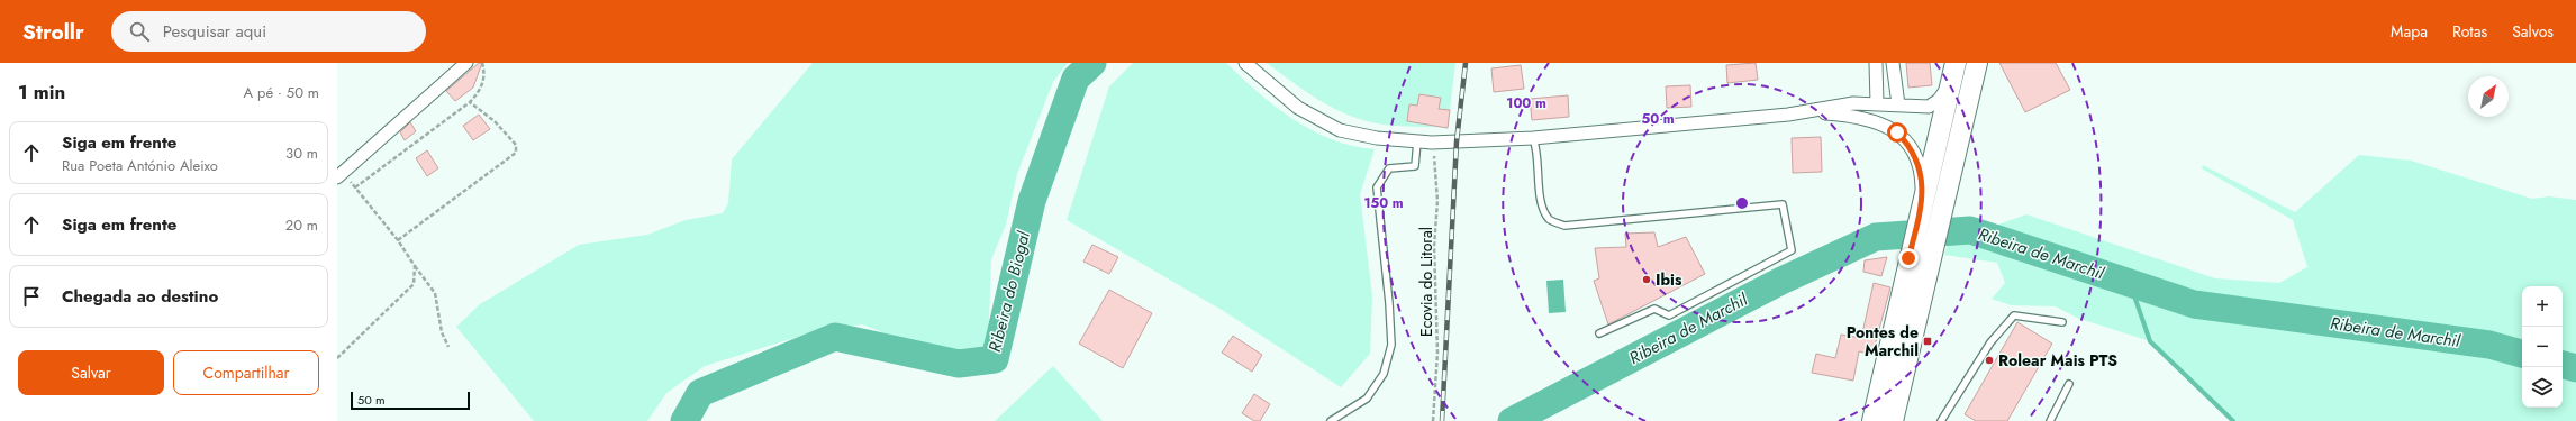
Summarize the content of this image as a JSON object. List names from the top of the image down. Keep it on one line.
{"streets":{"path":["Ecovia do Litoral"]},"water":["Ribeira de Marchil","Ribeira do Biogal"],"places":{"other":["Ibis","Rolear Mais PTS"],"transit":["Pontes de Marchil"]},"scale_bar":"50 m","north":"top right","page":{"header":"Strollr","search":"Pesquisar aqui","nav":["Mapa","Rotas","Salvos"],"heading":["1 min","A pé · 50 m"],"list":[["Siga em frente","Rua Poeta António Aleixo","30 m"],["Siga em frente","20 m"],"Chegada ao destino"],"map_buttons":["+","−"],"buttons":["Salvar","Compartilhar"],"scale":"50 m"},"rings":["100 m","50 m","150 m"]}
